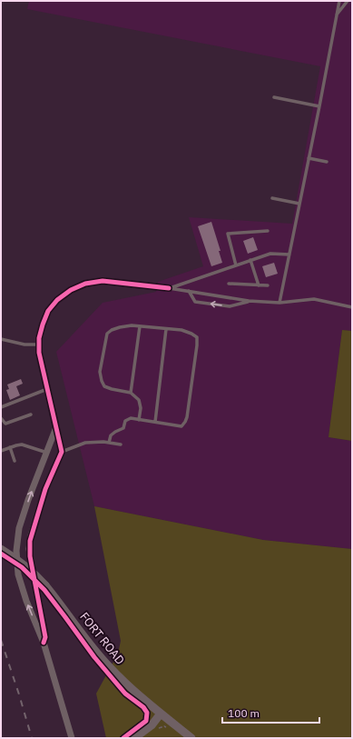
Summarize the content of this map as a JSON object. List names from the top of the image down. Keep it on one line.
{"streets":{"street":["FORT ROAD"]},"scale_bar":"100 m"}
